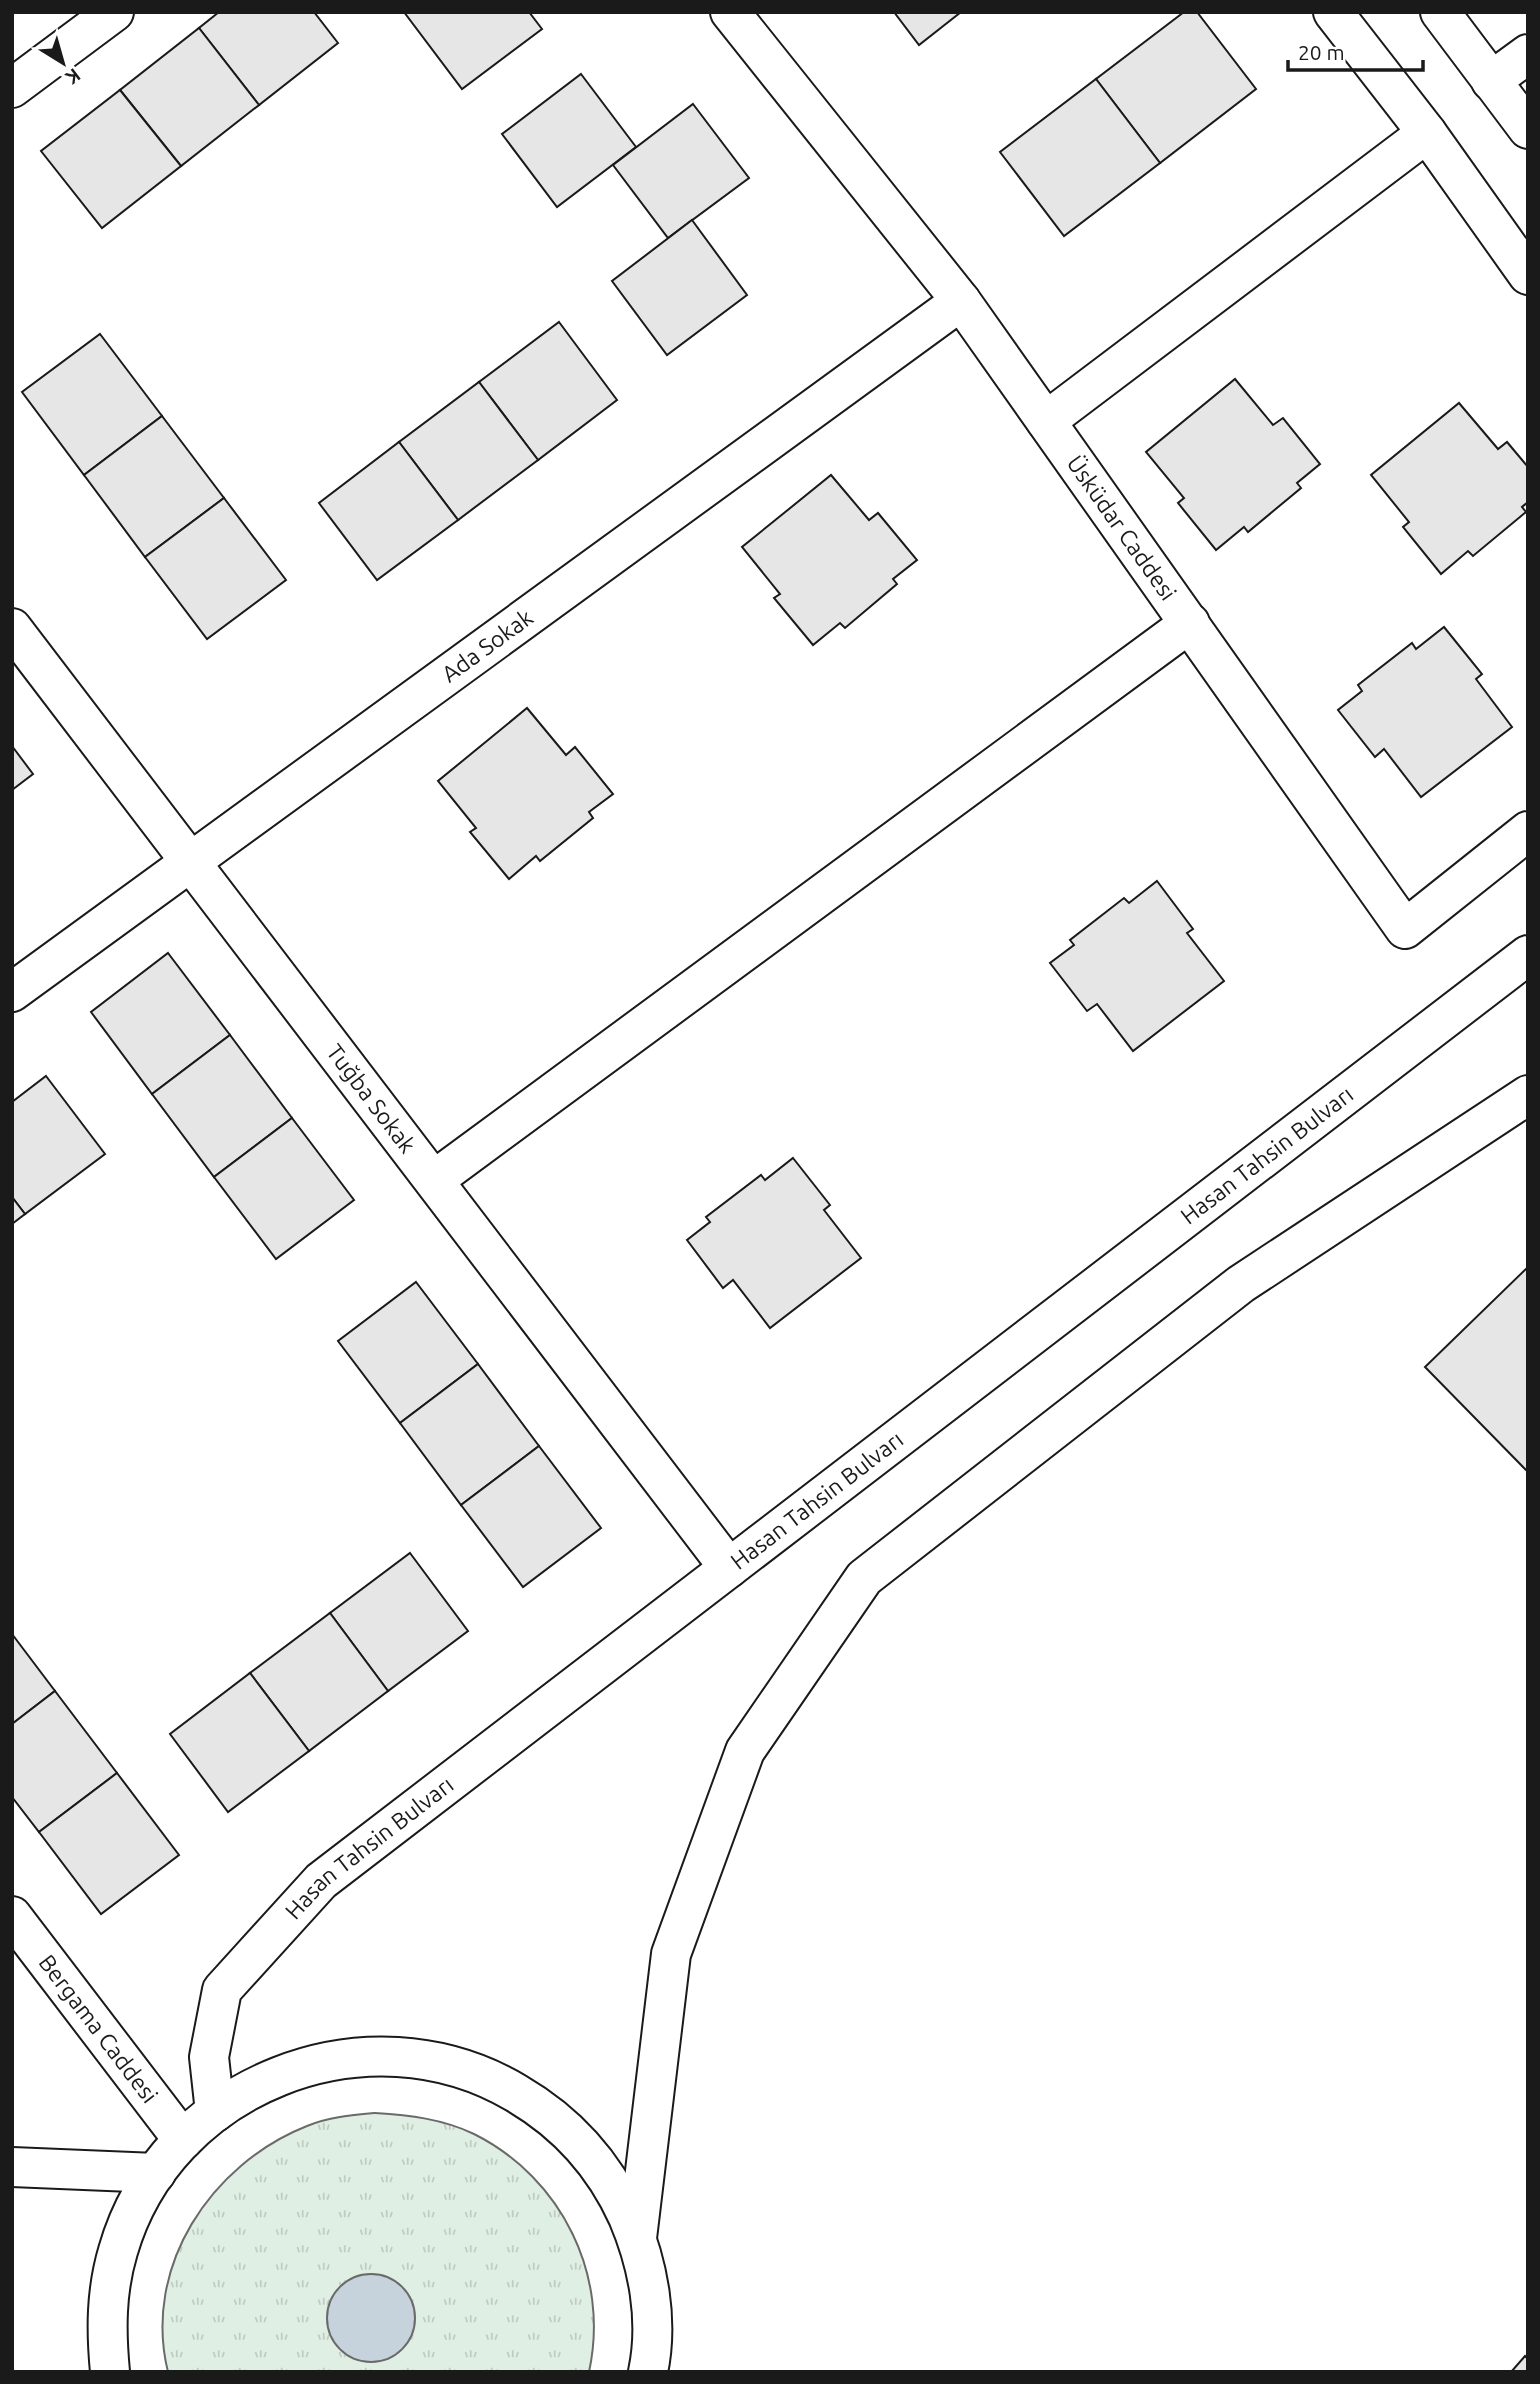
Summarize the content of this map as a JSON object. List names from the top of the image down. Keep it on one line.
{"streets":{"street":["Üsküdar Caddesi","Ada Sokak","Tuğba Sokak","Hasan Tahsin Bulvarı","Bergama Caddesi"]},"crossings":[["Üsküdar Caddesi","Ada Sokak"],["Ada Sokak","Tuğba Sokak"],["Tuğba Sokak","Hasan Tahsin Bulvarı"]],"scale_bar":"20 m","north":"bottom right"}
